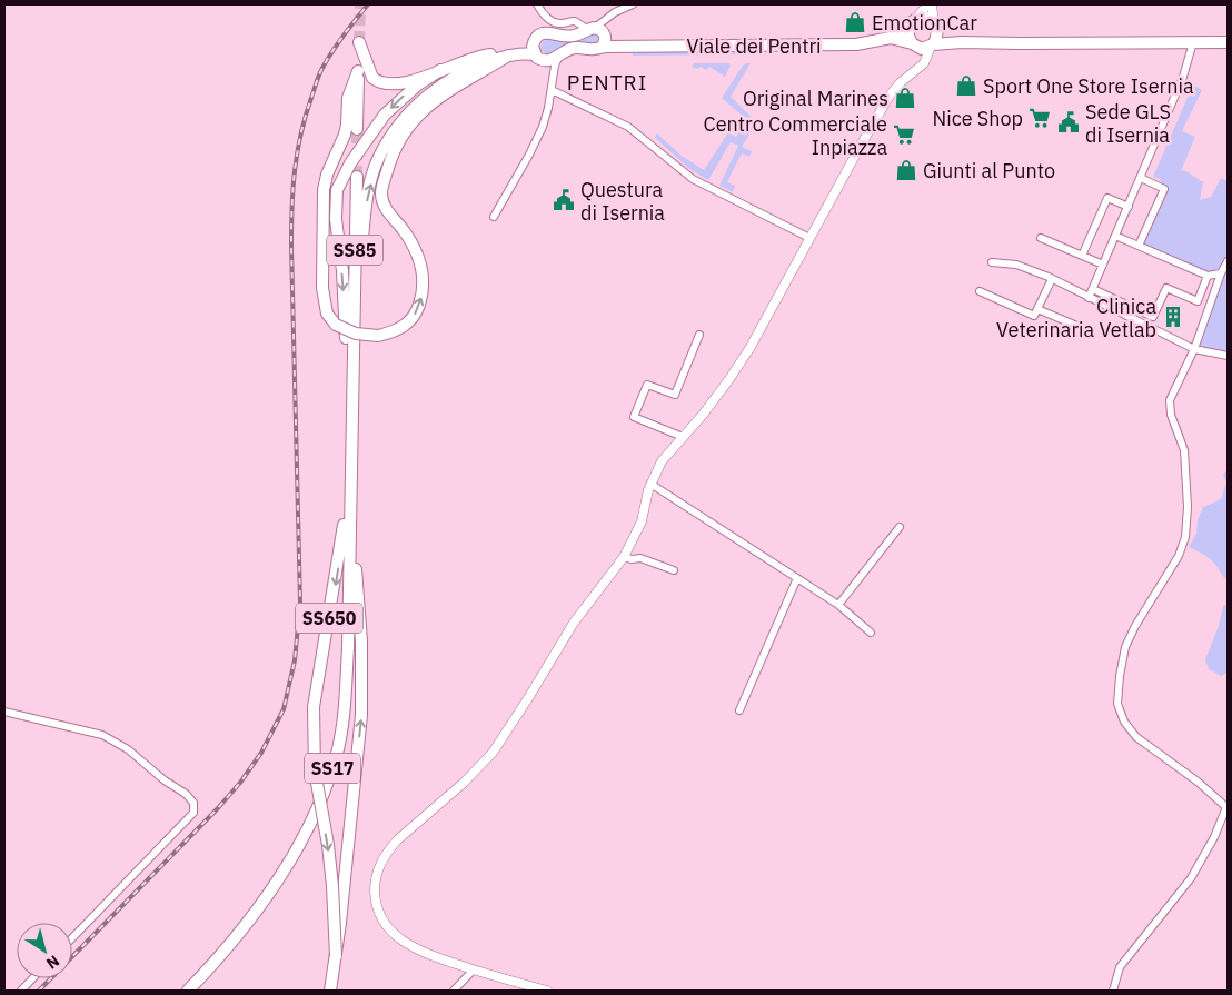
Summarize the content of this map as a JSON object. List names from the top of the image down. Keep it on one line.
{"streets":{"main road":["Viale dei Pentri","SS85","SS650","SS17"]},"crossings":[["SS85","SS17"],["SS650","SS17"]],"districts":["PENTRI"],"places":{"shop":["EmotionCar","Sport One Store Isernia","Original Marines","Giunti al Punto"],"supermarket":["Nice Shop","Centro Commerciale Inpiazza"],"public building":["Sede GLS di Isernia","Questura di Isernia"],"building":["Clinica Veterinaria Vetlab"]},"north":"bottom right"}
